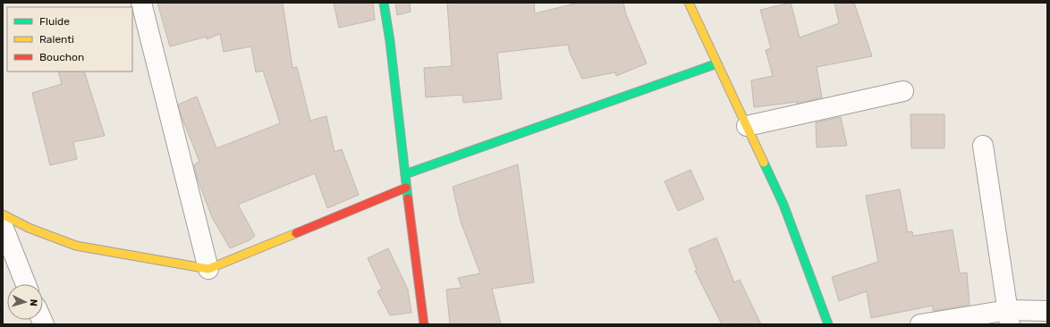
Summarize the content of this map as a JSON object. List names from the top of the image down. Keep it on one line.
{"legend":["Fluide","Ralenti","Bouchon"],"north":"right"}
